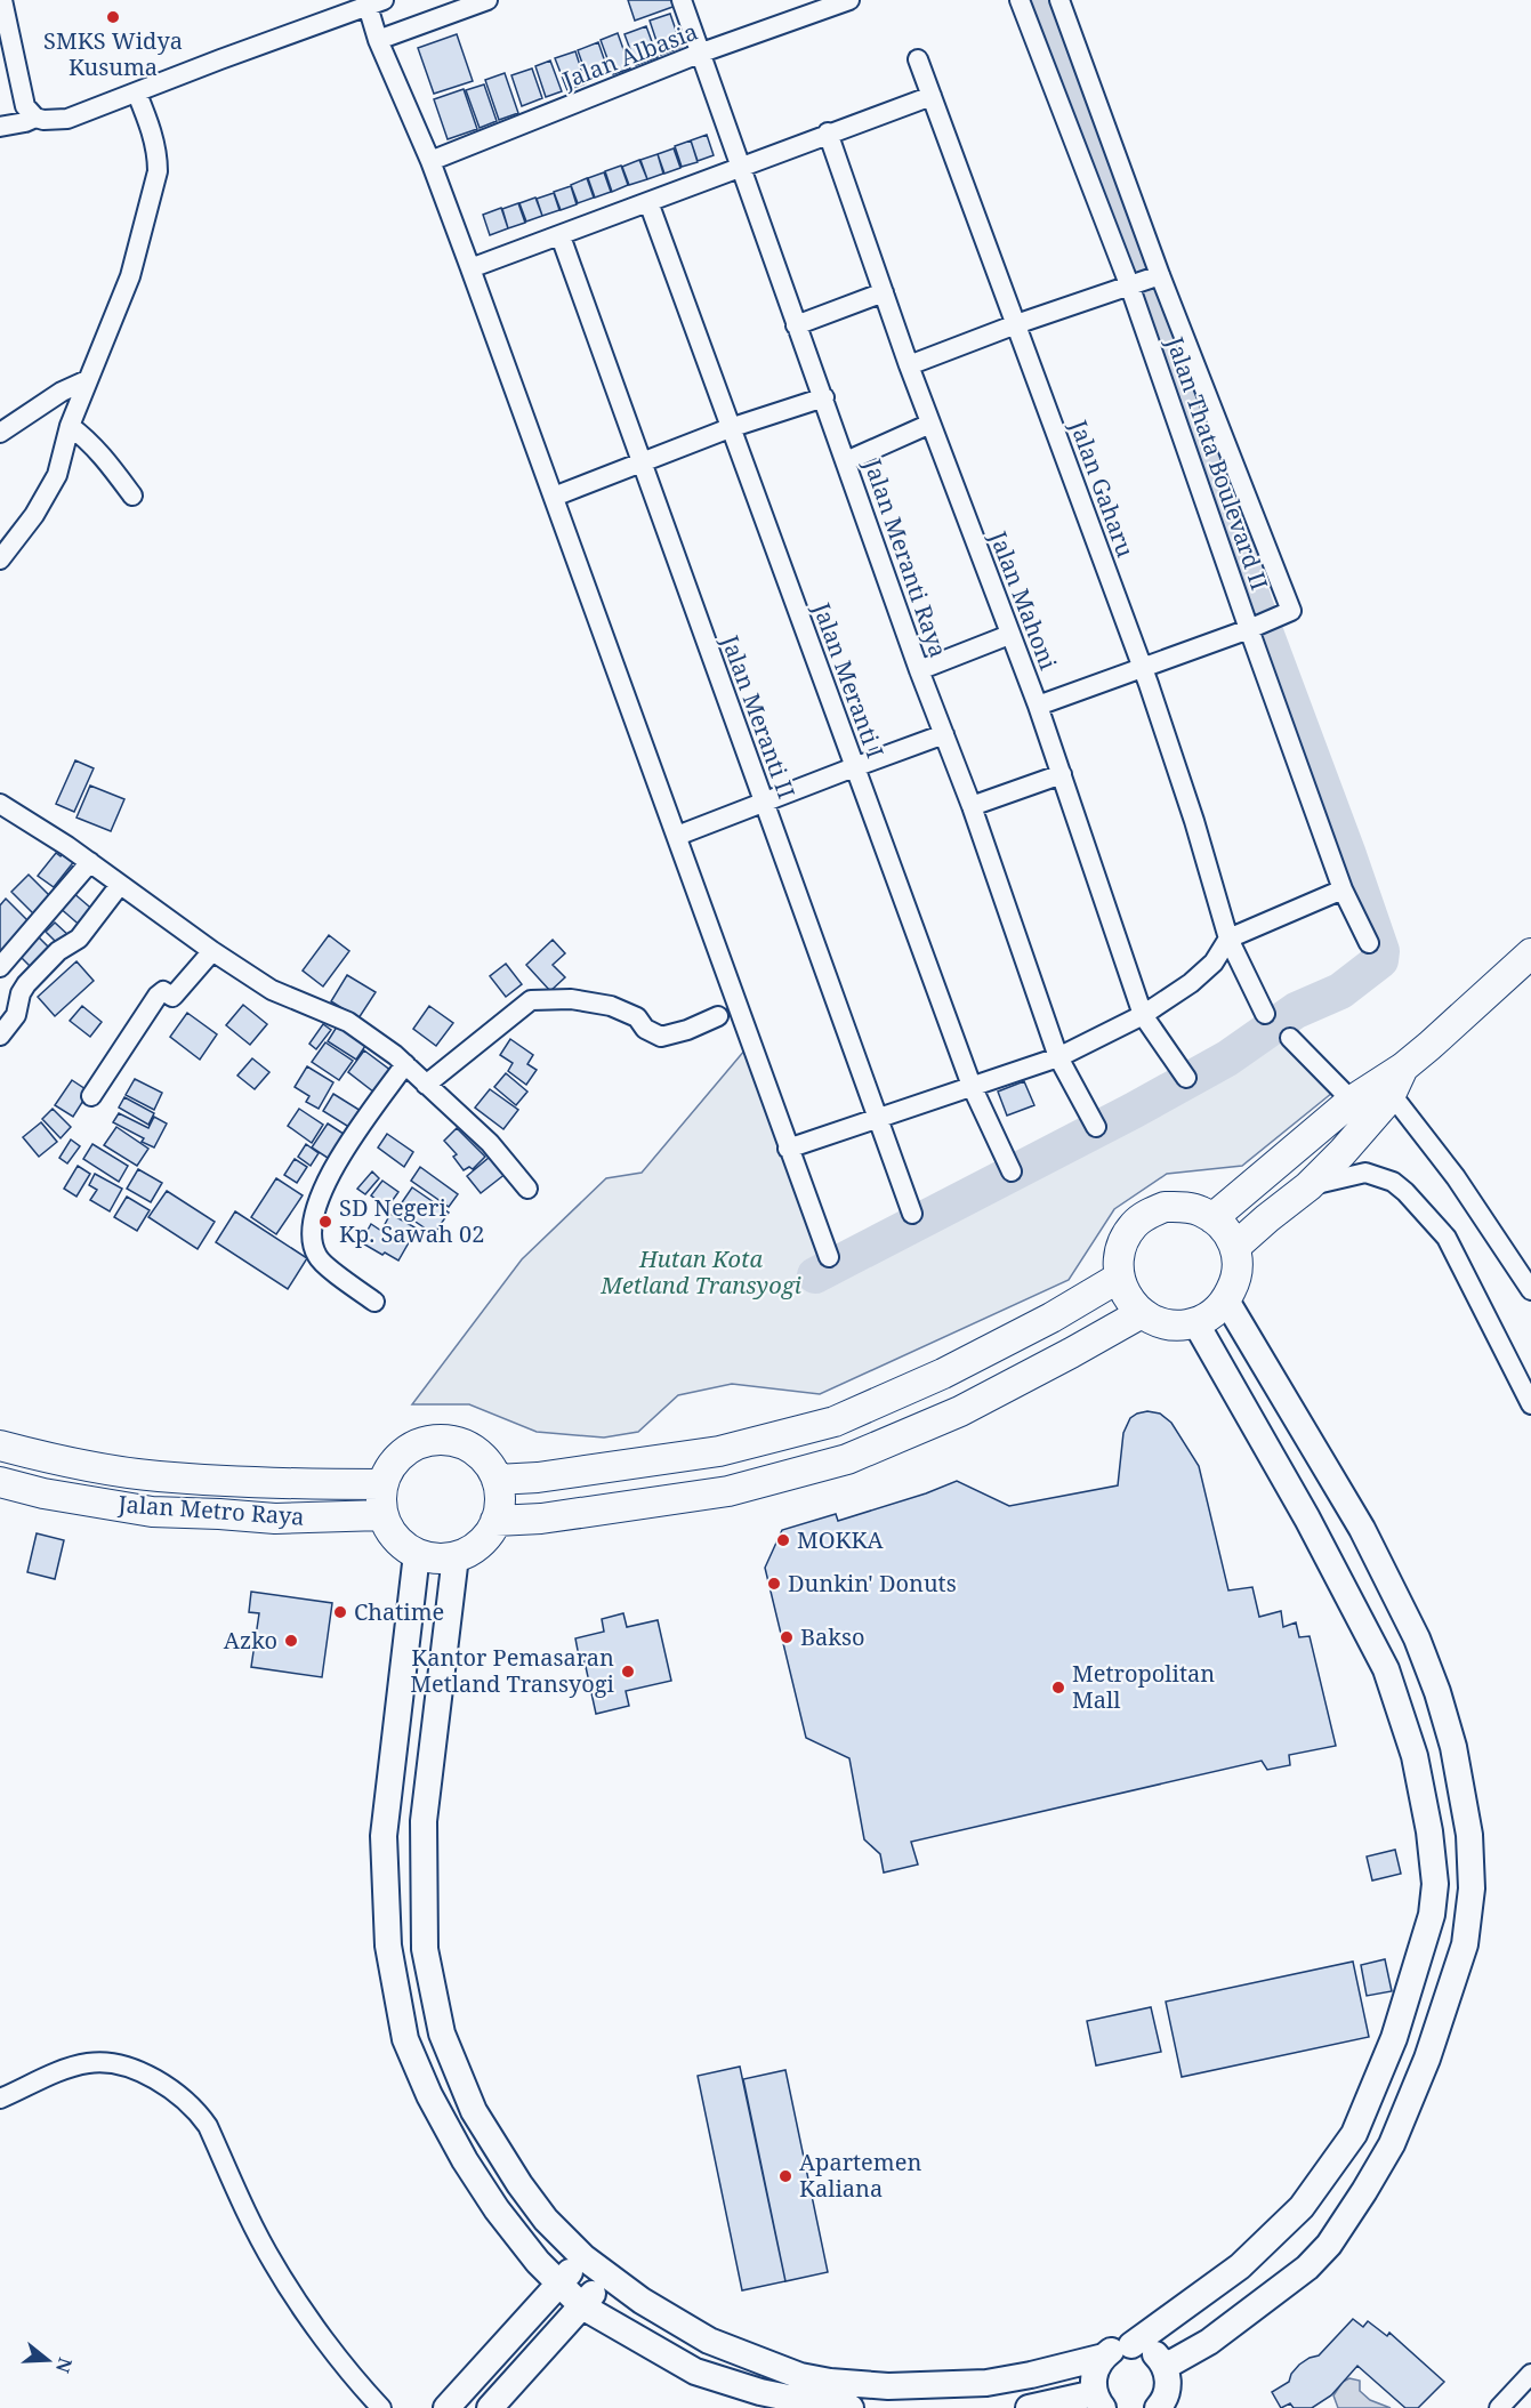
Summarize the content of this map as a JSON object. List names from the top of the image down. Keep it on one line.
{"streets":{"main road":["Jalan Metro Raya"],"street":["Jalan Albasia","Jalan Thata Boulevard II","Jalan Gaharu","Jalan Meranti Raya","Jalan Mahoni","Jalan Meranti I","Jalan Meranti II"]},"crossings":[["Jalan Albasia","Jalan Meranti Raya"]],"parks":["Hutan Kota Metland Transyogi"],"places":["SMKS Widya Kusuma","SD Negeri Kp. Sawah 02","MOKKA","Dunkin' Donuts","Chatime","Bakso","Azko","Kantor Pemasaran Metland Transyogi","Metropolitan Mall","Apartemen Kaliana"],"north":"right"}
